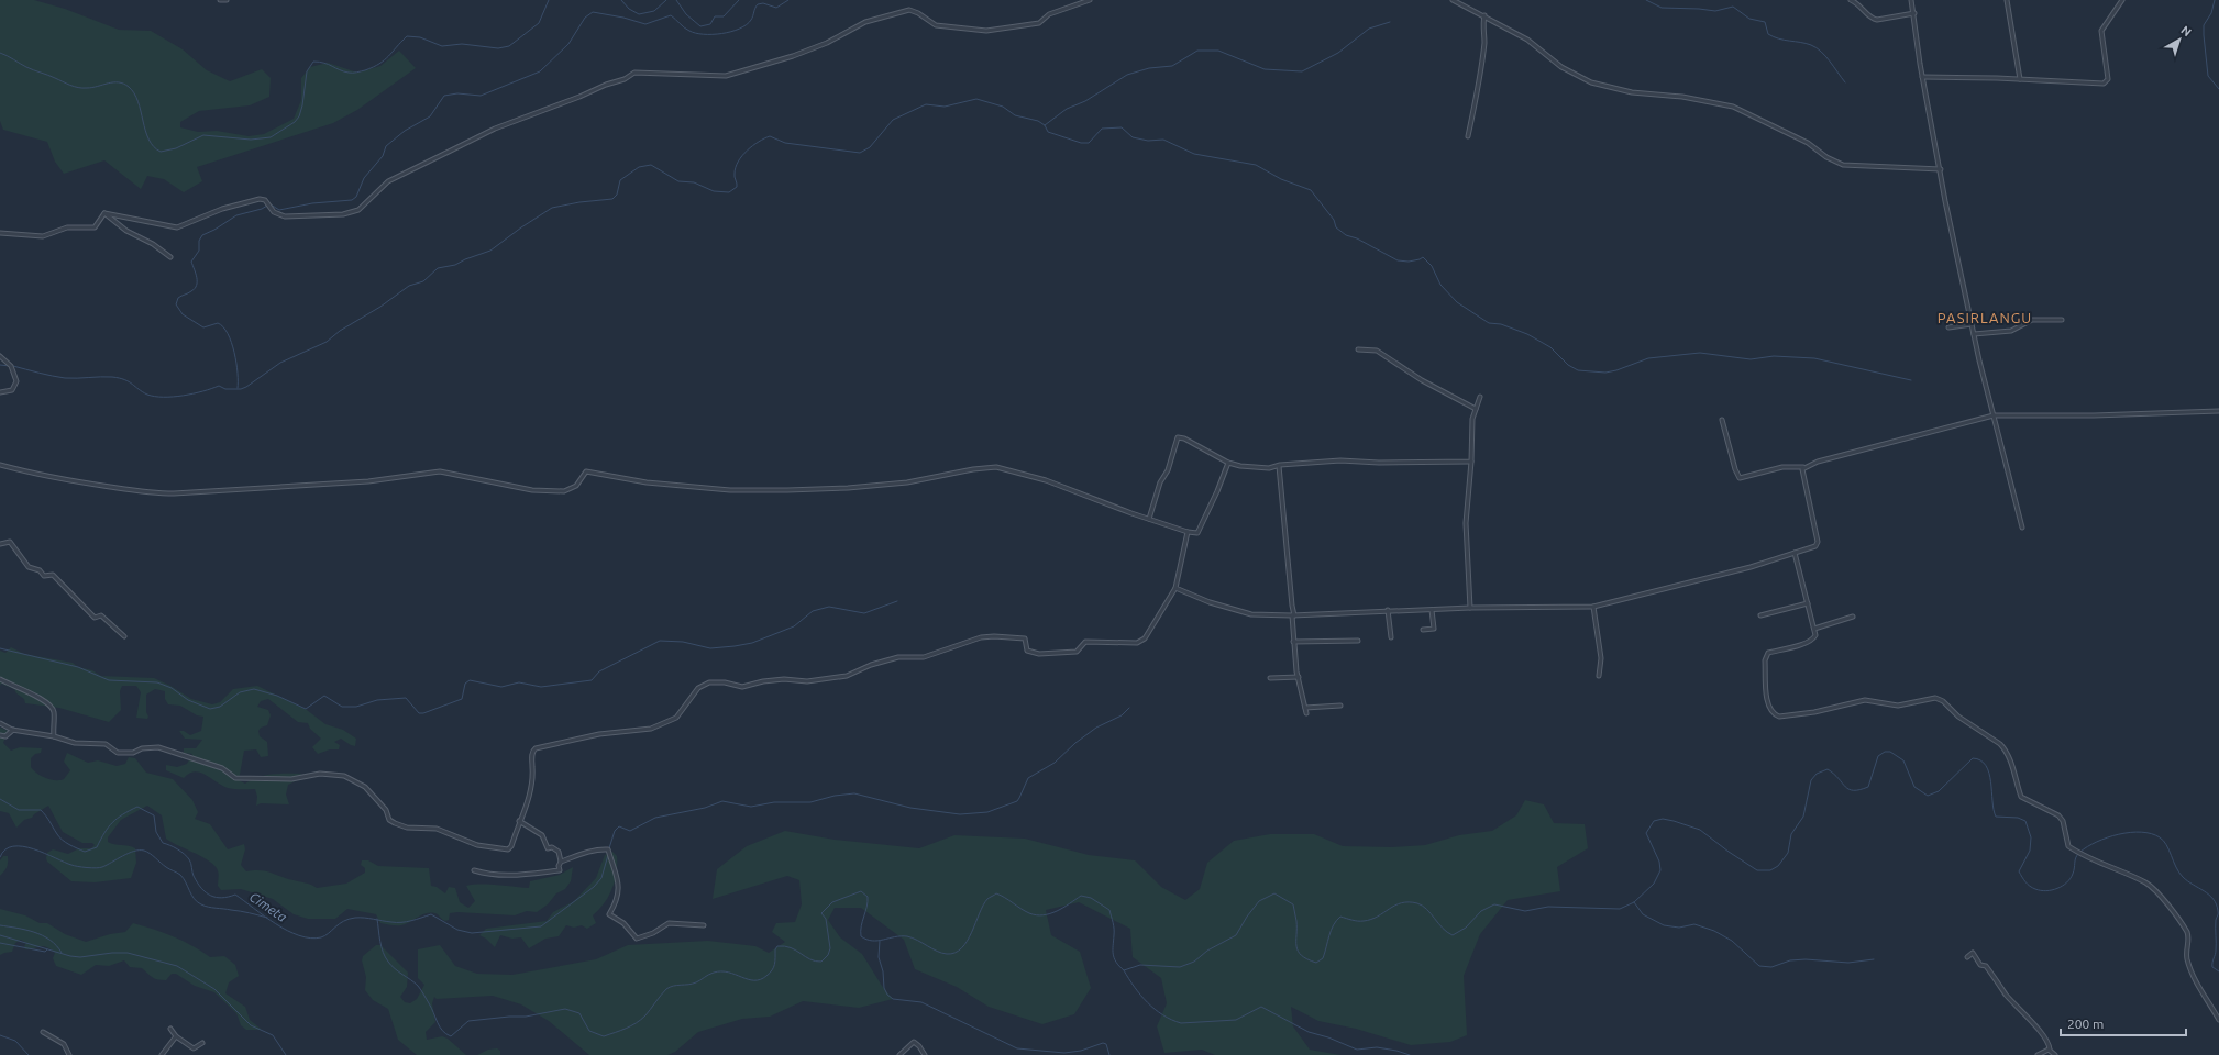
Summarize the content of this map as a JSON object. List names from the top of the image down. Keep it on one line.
{"districts":["PASIRLANGU"],"water":["Cimeta"],"scale_bar":"200 m","north":"top right"}
